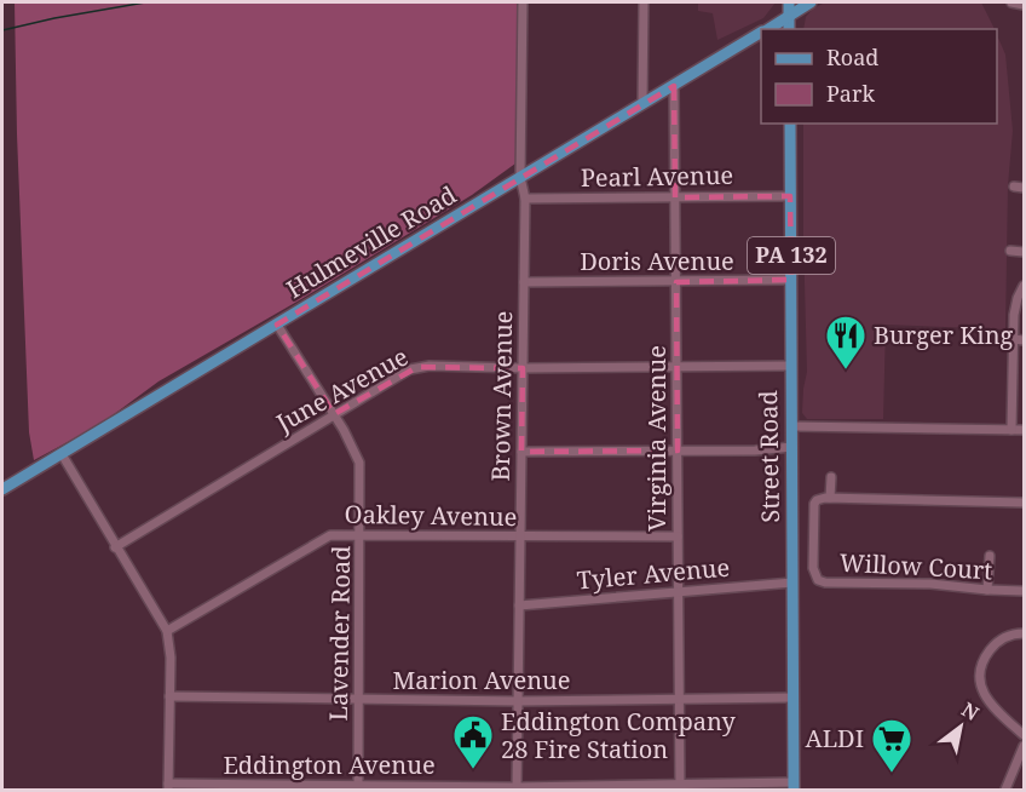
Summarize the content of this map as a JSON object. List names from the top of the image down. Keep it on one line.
{"streets":{"main road":["Hulmeville Road","PA 132","Street Road"],"street":["Pearl Avenue","Doris Avenue","June Avenue","Brown Avenue","Virginia Avenue","Oakley Avenue","Willow Court","Tyler Avenue","Lavender Road","Marion Avenue","Eddington Avenue"]},"crossings":[["Pearl Avenue","Brown Avenue"],["Pearl Avenue","Virginia Avenue"],["Pearl Avenue","Street Road"],["Hulmeville Road","Brown Avenue"],["Hulmeville Road","Virginia Avenue"],["Hulmeville Road","Lavender Road"],["Doris Avenue","Brown Avenue"],["Doris Avenue","Virginia Avenue"],["Doris Avenue","Street Road"],["June Avenue","Brown Avenue"],["June Avenue","Virginia Avenue"],["June Avenue","Street Road"],["June Avenue","Lavender Road"],["Brown Avenue","Oakley Avenue"],["Brown Avenue","Tyler Avenue"],["Brown Avenue","Marion Avenue"],["Brown Avenue","Eddington Avenue"],["Virginia Avenue","Oakley Avenue"],["Virginia Avenue","Tyler Avenue"],["Virginia Avenue","Marion Avenue"],["Virginia Avenue","Eddington Avenue"],["Street Road","Tyler Avenue"],["Street Road","Marion Avenue"],["Street Road","Eddington Avenue"],["Oakley Avenue","Lavender Road"],["Lavender Road","Marion Avenue"],["Lavender Road","Eddington Avenue"]],"places":{"restaurant":["Burger King"],"public building":["Eddington Company 28 Fire Station"],"supermarket":["ALDI"]},"legend":["Road","Park"],"north":"top right"}
